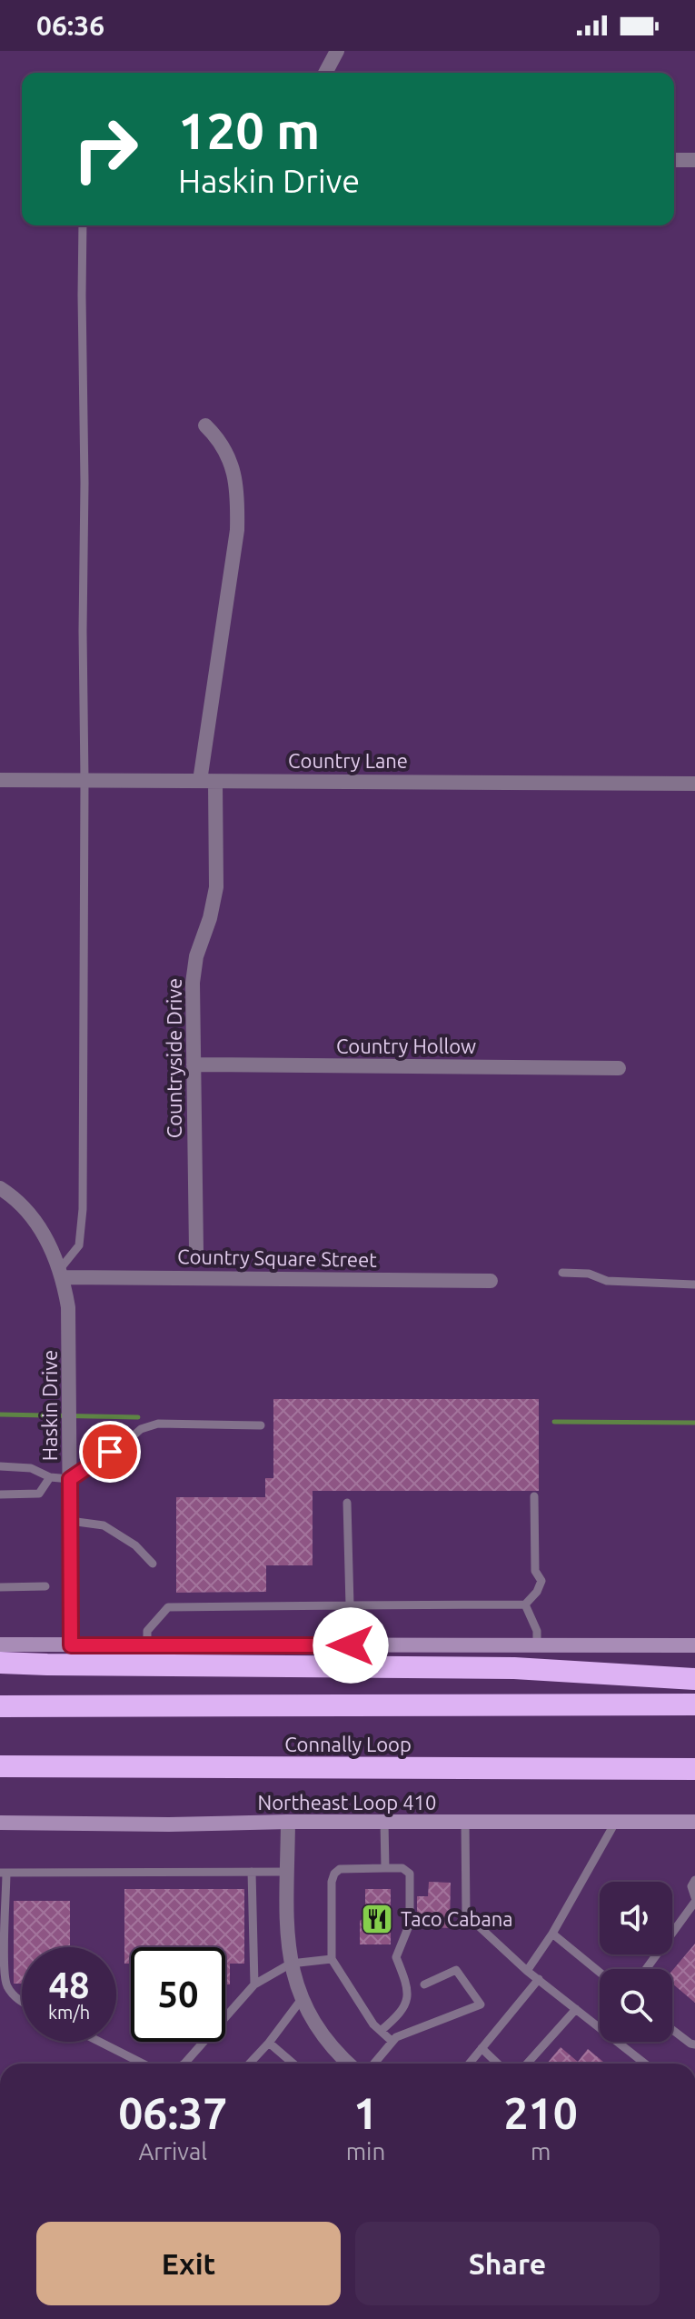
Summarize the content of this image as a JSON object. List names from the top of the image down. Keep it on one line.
{"streets":{"highway":["Connally Loop"],"main road":["Northeast Loop 410"],"street":["Country Lane","Country Hollow","Countryside Drive","Country Square Street","Haskin Drive"]},"crossings":[["Country Lane","Countryside Drive"],["Country Hollow","Countryside Drive"],["Country Square Street","Haskin Drive"]],"places":{"restaurant":["Taco Cabana"]},"page":{"status":"06:36","turn":["120 m","Haskin Drive"],"speed":"48 km/h","limit":"50","eta":["06:37","Arrival","1","min","210","m"],"buttons":["Exit","Share"]}}
